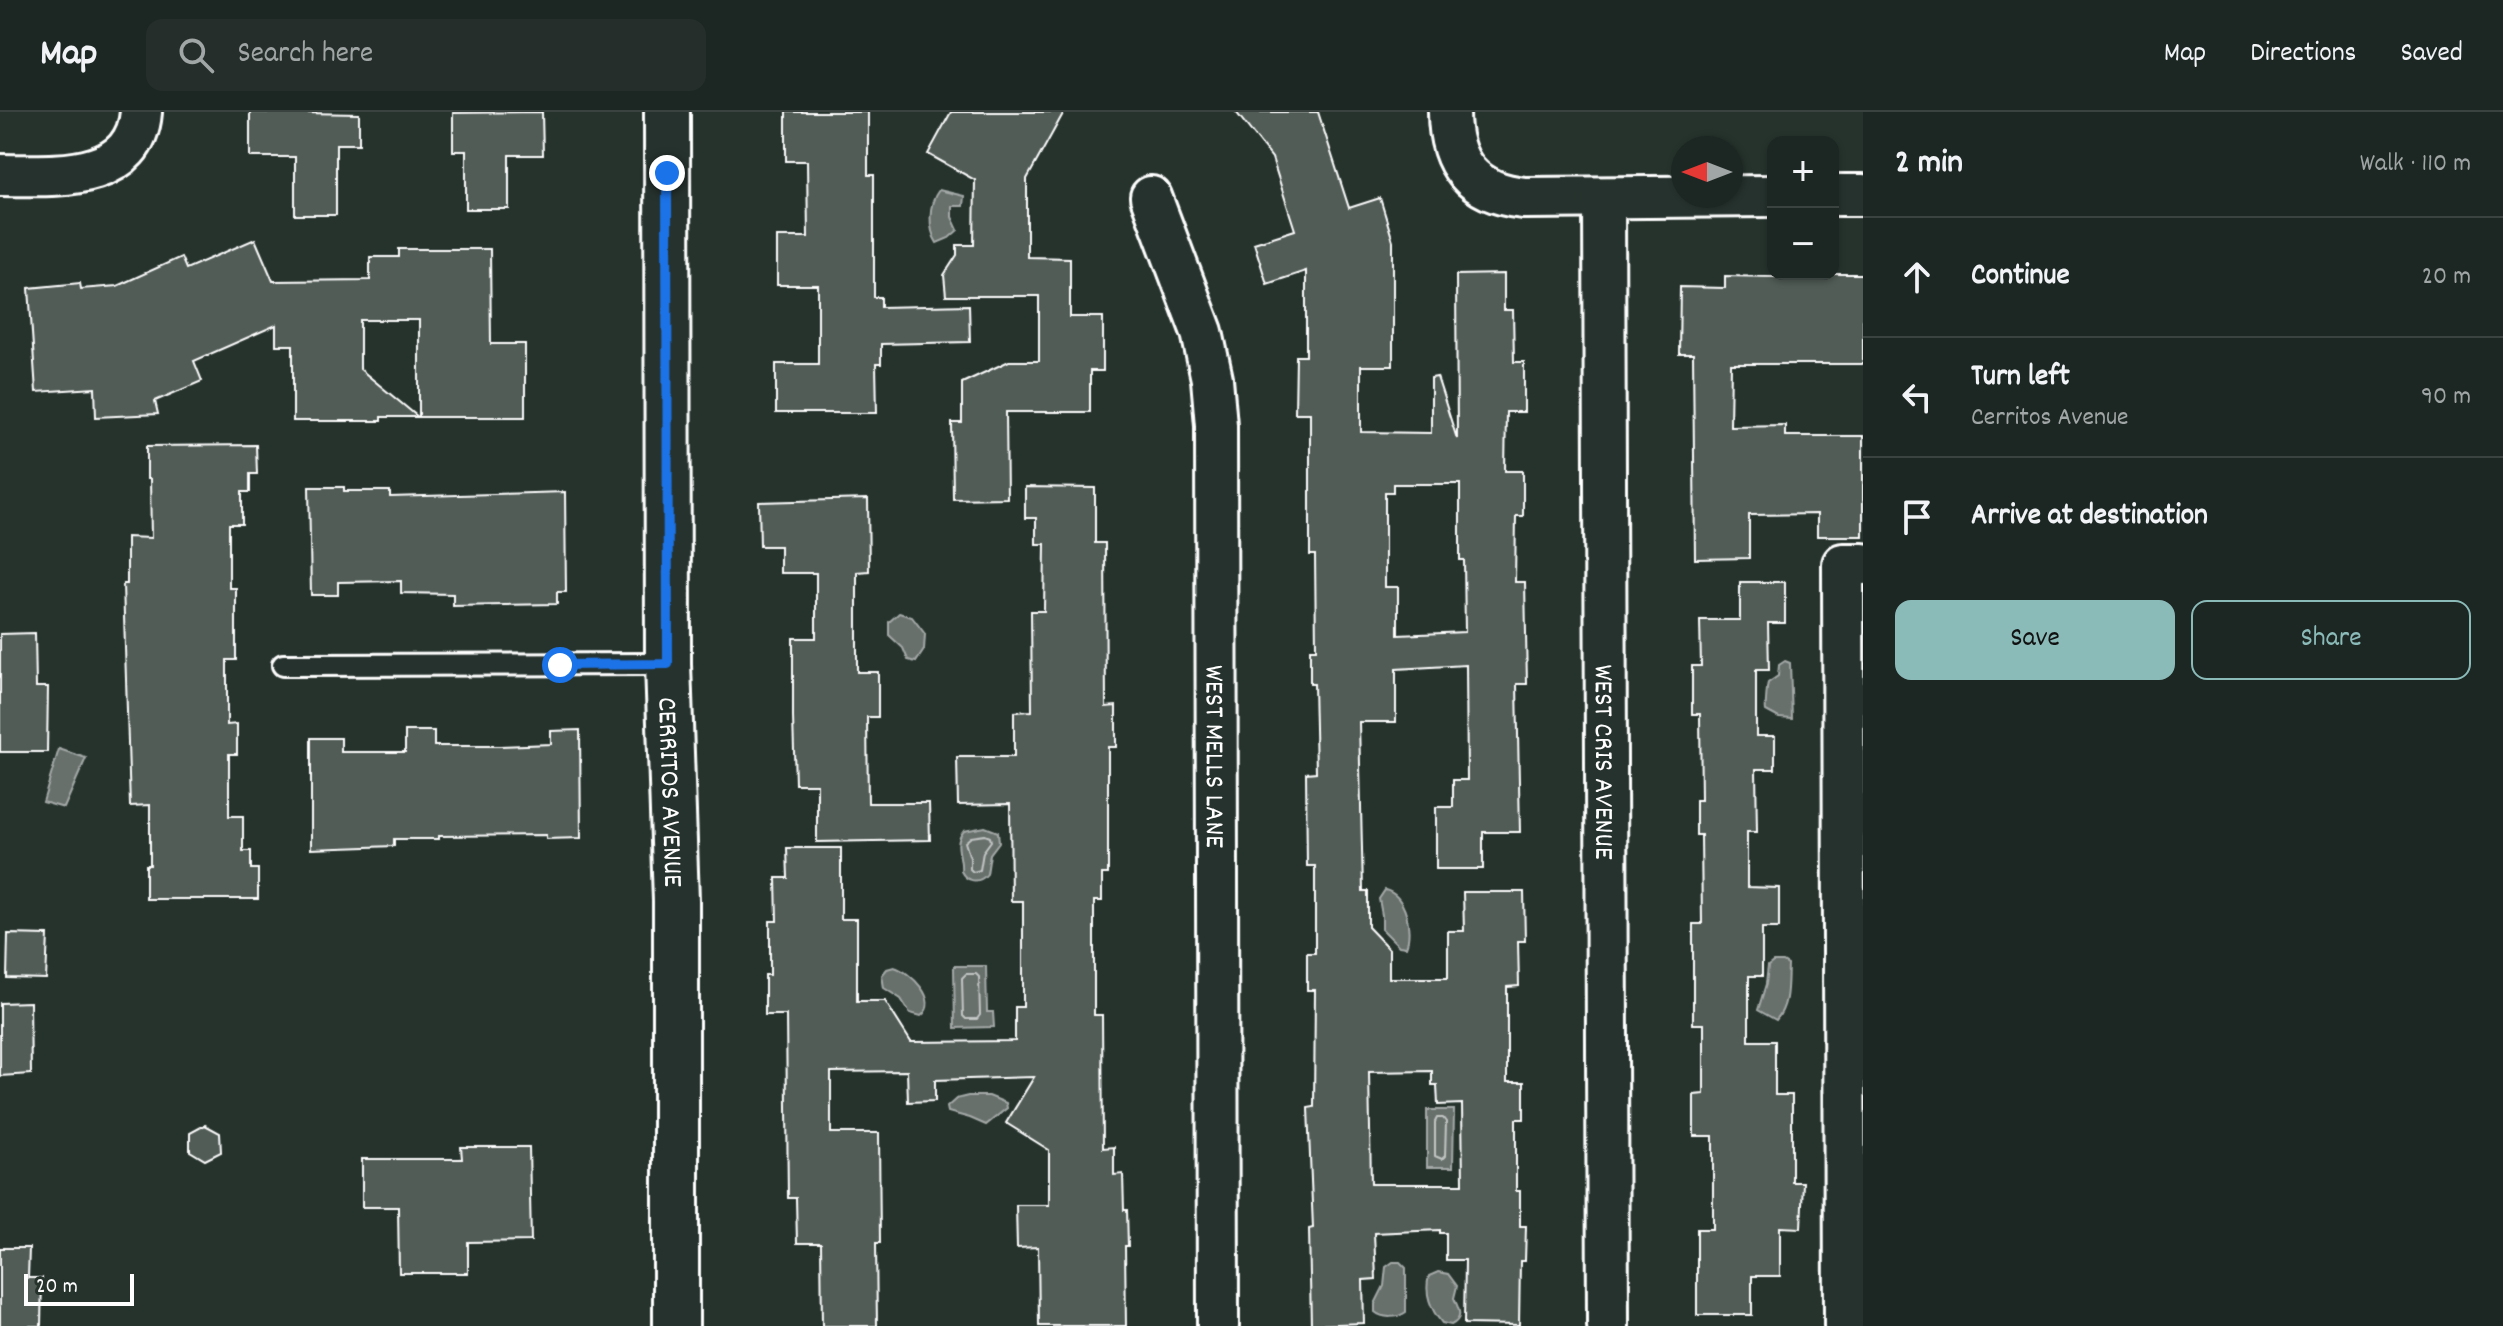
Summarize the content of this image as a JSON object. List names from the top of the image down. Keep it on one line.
{"streets":{"street":["WEST MELLS LANE","WEST CRIS AVENUE","CERRITOS AVENUE"]},"scale_bar":"20 m","north":"left","page":{"header":"Map","search":"Search here","nav":["Map","Directions","Saved"],"heading":["2 min","Walk · 110 m"],"map_buttons":["+","−"],"list":[["Continue","20 m"],["Turn left","Cerritos Avenue","90 m"],"Arrive at destination"],"buttons":["Save","Share"],"scale":"20 m"}}
